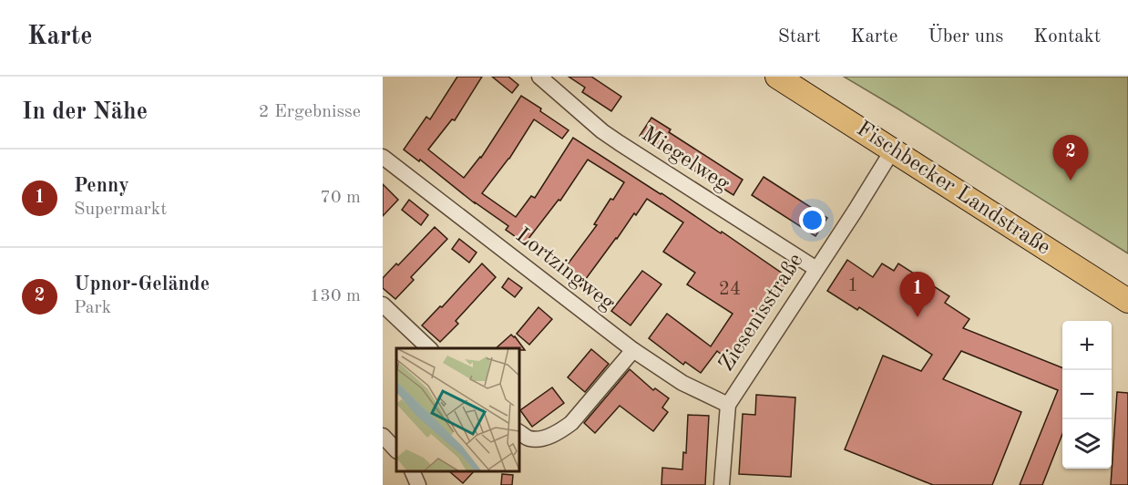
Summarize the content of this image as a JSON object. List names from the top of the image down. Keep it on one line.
{"streets":{"main road":["Fischbecker Landstraße"],"street":["Miegelweg","Lortzingweg","Ziesenisstraße"]},"crossings":[["Miegelweg","Ziesenisstraße"],["Fischbecker Landstraße","Ziesenisstraße"],["Lortzingweg","Ziesenisstraße"]],"house_numbers":["1","24"],"page":{"header":"Karte","nav":["Start","Karte","Über uns","Kontakt"],"heading":["In der Nähe","2 Ergebnisse"],"pins":["2","1"],"list":[{"mark":"1","name":"Penny","note":"Supermarkt","value":"70 m"},{"mark":"2","name":"Upnor-Gelände","note":"Park","value":"130 m"}],"map_buttons":["+","−"]}}
